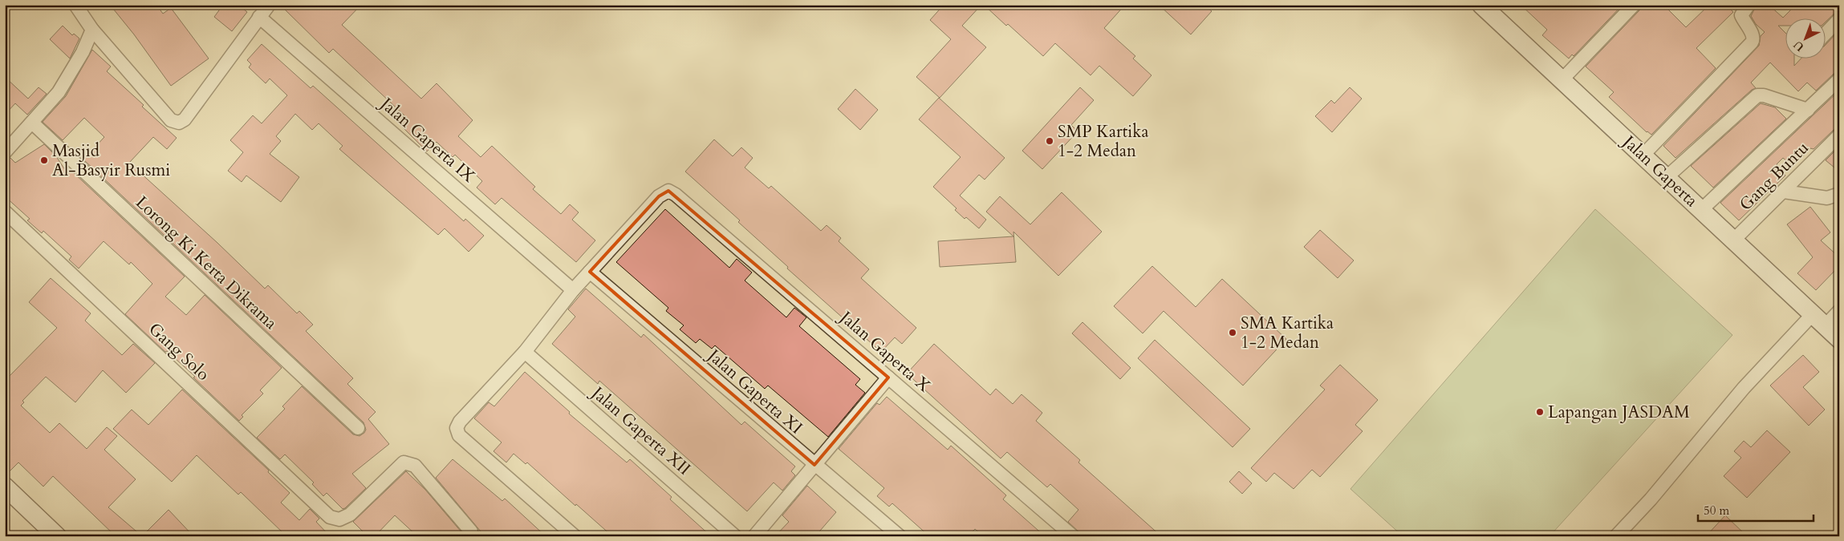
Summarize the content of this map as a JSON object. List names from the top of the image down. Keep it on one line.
{"streets":{"street":["Jalan Gaperta IX","Jalan Gaperta","Gang Buntu","Lorong Ki Kerta Dikrama","Gang Solo","Jalan Gaperta X","Jalan Gaperta XI","Jalan Gaperta XII"]},"crossings":[["Jalan Gaperta","Gang Buntu"],["Jalan Gaperta X","Jalan Gaperta XI"]],"places":["SMP Kartika 1-2 Medan","Masjid Al-Basyir Rusmi","SMA Kartika 1-2 Medan","Lapangan JASDAM"],"scale_bar":"50 m","north":"bottom left"}
